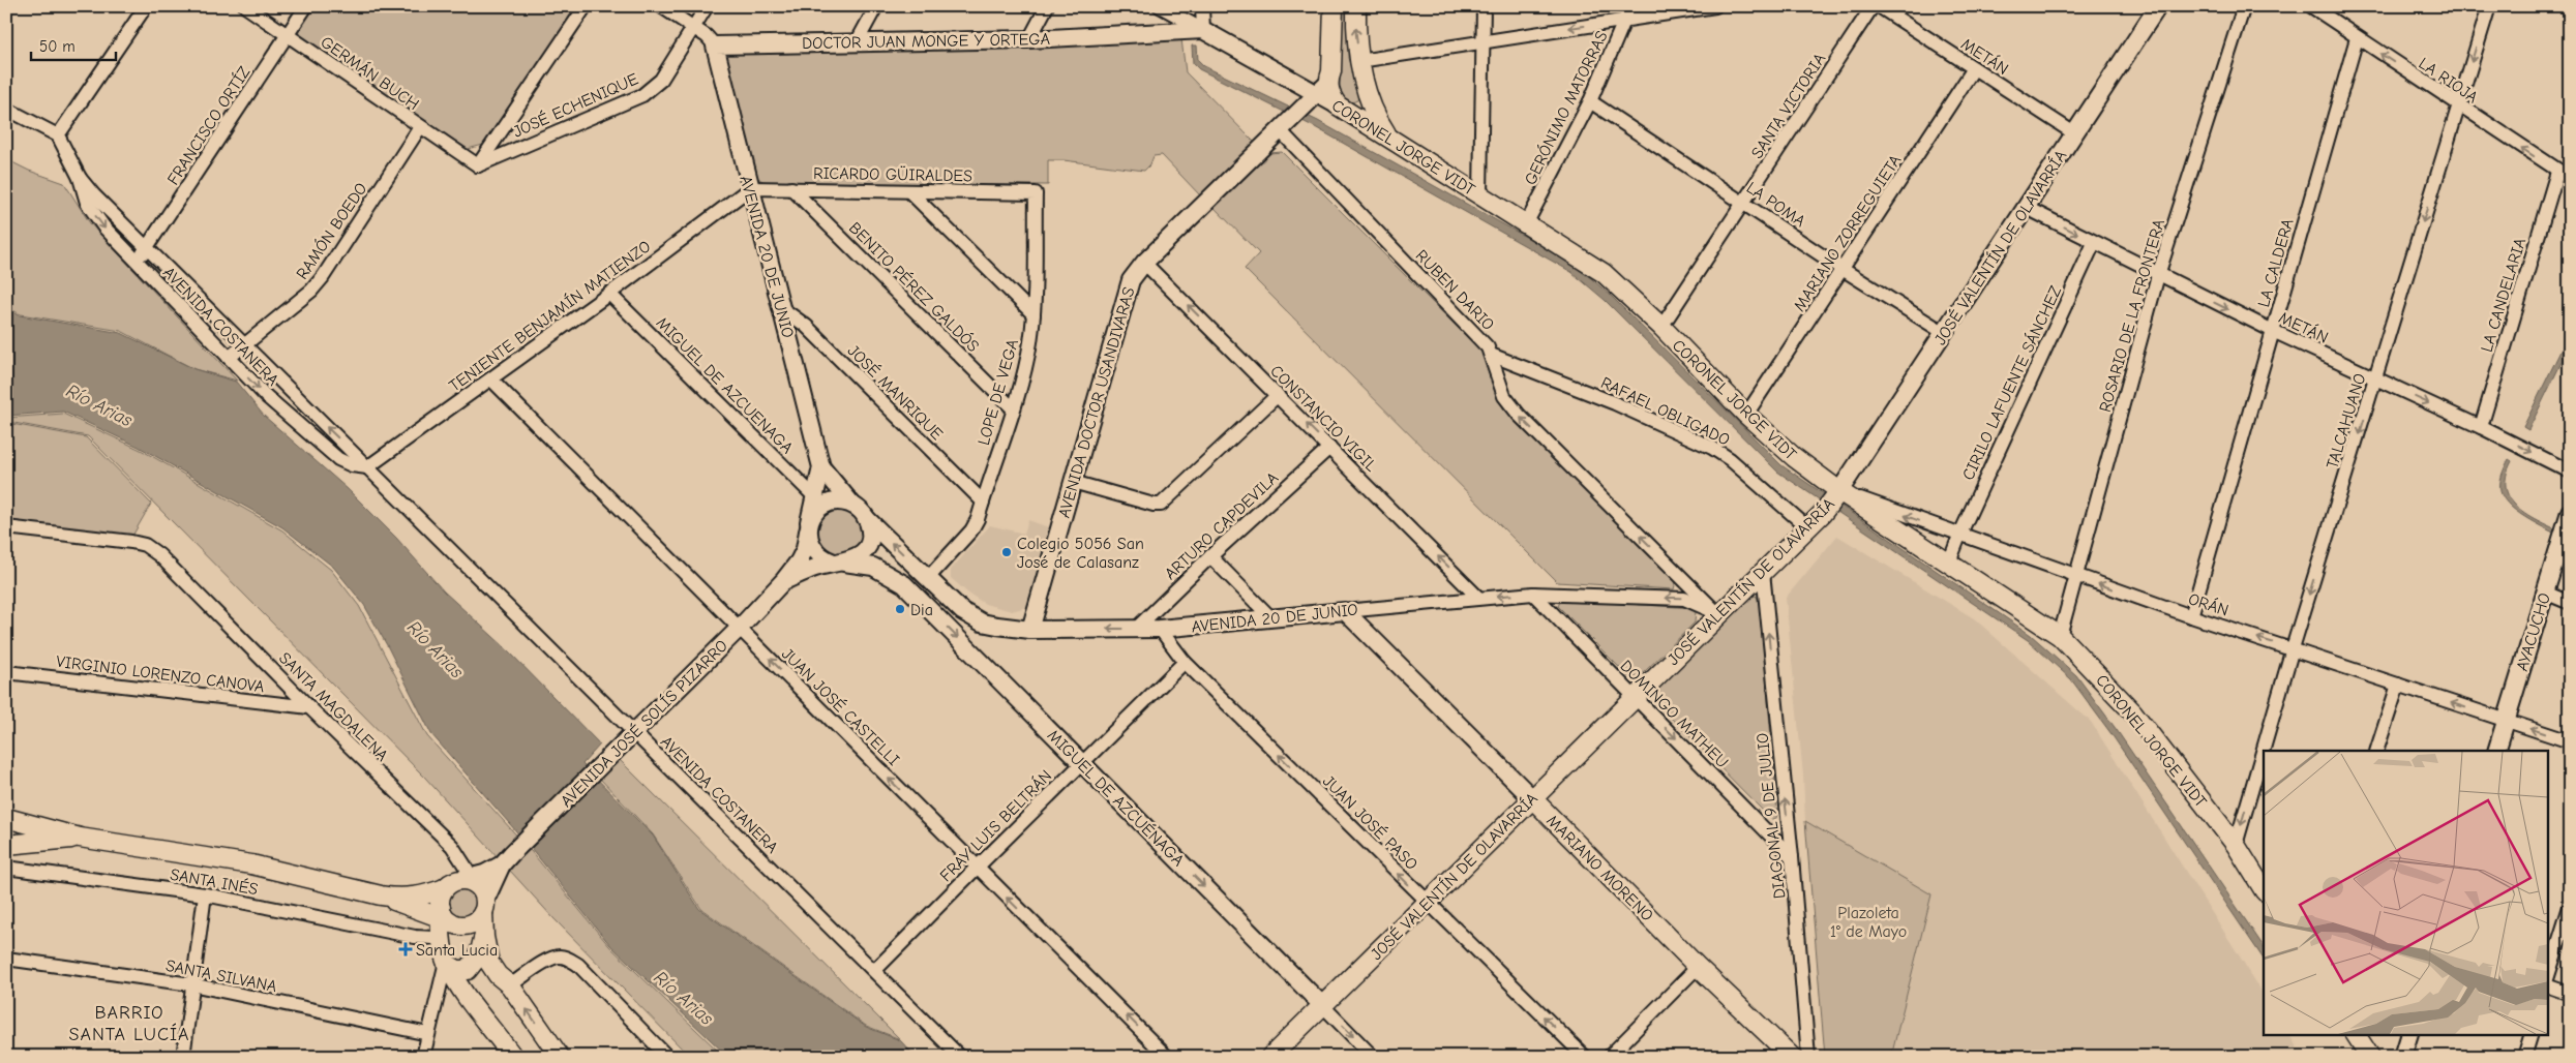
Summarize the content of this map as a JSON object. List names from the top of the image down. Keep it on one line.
{"streets":{"main road":["CORONEL JORGE VIDT","JOSÉ VALENTÍN DE OLAVARRÍA","AVENIDA JOSÉ SOLÍS PIZARRO","MARIANO MORENO"],"street":["DOCTOR JUAN MONGE Y ORTEGA","METÁN","GERMÁN BUCH","LA RIOJA","JOSÉ ECHENIQUE","SANTA VICTORIA","GERÓNIMO MATORRAS","FRANCISCO ORTÍZ","RICARDO GÜIRALDES","LA POMA","RAMÓN BOEDO","MARIANO ZORREGUIETA","AVENIDA 20 DE JUNIO","LA CALDERA","BENITO PÉREZ GALDÓS","RUBEN DARIO","LA CANDELARIA","TENIENTE BENJAMÍN MATIENZO","ROSARIO DE LA FRONTERA","AVENIDA COSTANERA","CIRILO LAFUENTE SÁNCHEZ","MIGUEL DE AZCUENAGA","JOSÉ MANRIQUE","LOPE DE VEGA","AVENIDA DOCTOR USANDIVARAS","RAFAEL OBLIGADO","CONSTANCIO VIGIL","TALCAHUANO","ARTURO CAPDEVILA","ORÁN","AYACUCHO","VIRGINIO LORENZO CANOVA","SANTA MAGDALENA","JUAN JOSÉ CASTELLI","DOMINGO MATHEU","MIGUEL DE AZCUÉNAGA","DIAGONAL 9 DE JULIO","JUAN JOSÉ PASO","FRAY LUIS BELTRÁN","SANTA INÉS","SANTA SILVANA"]},"crossings":[["DOCTOR JUAN MONGE Y ORTEGA","CORONEL JORGE VIDT"],["DOCTOR JUAN MONGE Y ORTEGA","AVENIDA 20 DE JUNIO"],["METÁN","MARIANO ZORREGUIETA"],["METÁN","JOSÉ VALENTÍN DE OLAVARRÍA"],["METÁN","LA CALDERA"],["METÁN","LA CANDELARIA"],["METÁN","ROSARIO DE LA FRONTERA"],["METÁN","CIRILO LAFUENTE SÁNCHEZ"],["METÁN","TALCAHUANO"],["GERMÁN BUCH","JOSÉ ECHENIQUE"],["GERMÁN BUCH","FRANCISCO ORTÍZ"],["GERMÁN BUCH","RAMÓN BOEDO"],["LA RIOJA","LA CALDERA"],["LA RIOJA","LA CANDELARIA"],["LA RIOJA","TALCAHUANO"],["SANTA VICTORIA","CORONEL JORGE VIDT"],["SANTA VICTORIA","LA POMA"],["GERÓNIMO MATORRAS","CORONEL JORGE VIDT"],["GERÓNIMO MATORRAS","LA POMA"],["FRANCISCO ORTÍZ","AVENIDA COSTANERA"],["CORONEL JORGE VIDT","MARIANO ZORREGUIETA"],["CORONEL JORGE VIDT","JOSÉ VALENTÍN DE OLAVARRÍA"],["CORONEL JORGE VIDT","ROSARIO DE LA FRONTERA"],["CORONEL JORGE VIDT","CIRILO LAFUENTE SÁNCHEZ"],["CORONEL JORGE VIDT","AVENIDA DOCTOR USANDIVARAS"],["CORONEL JORGE VIDT","TALCAHUANO"],["CORONEL JORGE VIDT","ORÁN"],["RICARDO GÜIRALDES","AVENIDA 20 DE JUNIO"],["RICARDO GÜIRALDES","BENITO PÉREZ GALDÓS"],["RICARDO GÜIRALDES","TENIENTE BENJAMÍN MATIENZO"],["RICARDO GÜIRALDES","LOPE DE VEGA"],["LA POMA","MARIANO ZORREGUIETA"],["LA POMA","JOSÉ VALENTÍN DE OLAVARRÍA"],["RAMÓN BOEDO","AVENIDA COSTANERA"],["JOSÉ VALENTÍN DE OLAVARRÍA","AVENIDA 20 DE JUNIO"],["JOSÉ VALENTÍN DE OLAVARRÍA","RUBEN DARIO"],["JOSÉ VALENTÍN DE OLAVARRÍA","RAFAEL OBLIGADO"],["JOSÉ VALENTÍN DE OLAVARRÍA","ORÁN"],["JOSÉ VALENTÍN DE OLAVARRÍA","DOMINGO MATHEU"],["JOSÉ VALENTÍN DE OLAVARRÍA","MIGUEL DE AZCUÉNAGA"],["JOSÉ VALENTÍN DE OLAVARRÍA","DIAGONAL 9 DE JULIO"],["JOSÉ VALENTÍN DE OLAVARRÍA","JUAN JOSÉ PASO"],["JOSÉ VALENTÍN DE OLAVARRÍA","MARIANO MORENO"],["AVENIDA 20 DE JUNIO","RUBEN DARIO"],["AVENIDA 20 DE JUNIO","TENIENTE BENJAMÍN MATIENZO"],["AVENIDA 20 DE JUNIO","MIGUEL DE AZCUENAGA"],["AVENIDA 20 DE JUNIO","JOSÉ MANRIQUE"],["AVENIDA 20 DE JUNIO","LOPE DE VEGA"],["AVENIDA 20 DE JUNIO","AVENIDA DOCTOR USANDIVARAS"],["AVENIDA 20 DE JUNIO","CONSTANCIO VIGIL"],["AVENIDA 20 DE JUNIO","ARTURO CAPDEVILA"],["AVENIDA 20 DE JUNIO","DOMINGO MATHEU"],["AVENIDA 20 DE JUNIO","AVENIDA JOSÉ SOLÍS PIZARRO"],["AVENIDA 20 DE JUNIO","MIGUEL DE AZCUÉNAGA"],["AVENIDA 20 DE JUNIO","JUAN JOSÉ PASO"],["AVENIDA 20 DE JUNIO","MARIANO MORENO"],["LA CALDERA","ORÁN"],["BENITO PÉREZ GALDÓS","LOPE DE VEGA"],["RUBEN DARIO","AVENIDA DOCTOR USANDIVARAS"],["RUBEN DARIO","RAFAEL OBLIGADO"],["TENIENTE BENJAMÍN MATIENZO","AVENIDA COSTANERA"],["TENIENTE BENJAMÍN MATIENZO","MIGUEL DE AZCUENAGA"],["TENIENTE BENJAMÍN MATIENZO","JUAN JOSÉ CASTELLI"],["ROSARIO DE LA FRONTERA","ORÁN"],["AVENIDA COSTANERA","AVENIDA JOSÉ SOLÍS PIZARRO"],["AVENIDA COSTANERA","FRAY LUIS BELTRÁN"],["CIRILO LAFUENTE SÁNCHEZ","ORÁN"],["JOSÉ MANRIQUE","LOPE DE VEGA"],["AVENIDA DOCTOR USANDIVARAS","CONSTANCIO VIGIL"],["CONSTANCIO VIGIL","ARTURO CAPDEVILA"],["TALCAHUANO","ORÁN"],["ORÁN","AYACUCHO"],["VIRGINIO LORENZO CANOVA","SANTA MAGDALENA"],["SANTA MAGDALENA","AVENIDA JOSÉ SOLÍS PIZARRO"],["JUAN JOSÉ CASTELLI","AVENIDA JOSÉ SOLÍS PIZARRO"],["JUAN JOSÉ CASTELLI","FRAY LUIS BELTRÁN"],["DOMINGO MATHEU","DIAGONAL 9 DE JULIO"],["AVENIDA JOSÉ SOLÍS PIZARRO","MIGUEL DE AZCUÉNAGA"],["AVENIDA JOSÉ SOLÍS PIZARRO","SANTA INÉS"],["MIGUEL DE AZCUÉNAGA","FRAY LUIS BELTRÁN"],["JUAN JOSÉ PASO","FRAY LUIS BELTRÁN"]],"one_way":["METÁN","LA RIOJA","RUBEN DARIO","CONSTANCIO VIGIL","TALCAHUANO","ORÁN","JUAN JOSÉ CASTELLI","DOMINGO MATHEU","MIGUEL DE AZCUÉNAGA","DIAGONAL 9 DE JULIO","JUAN JOSÉ PASO"],"districts":["BARRIO SANTA LUCÍA"],"water":["Río Arias"],"parks":["Plazoleta 1° de Mayo"],"places":{"other":["Colegio 5056 San José de Calasanz","Dia"],"health":["Santa Lucia"]},"scale_bar":"50 m"}
